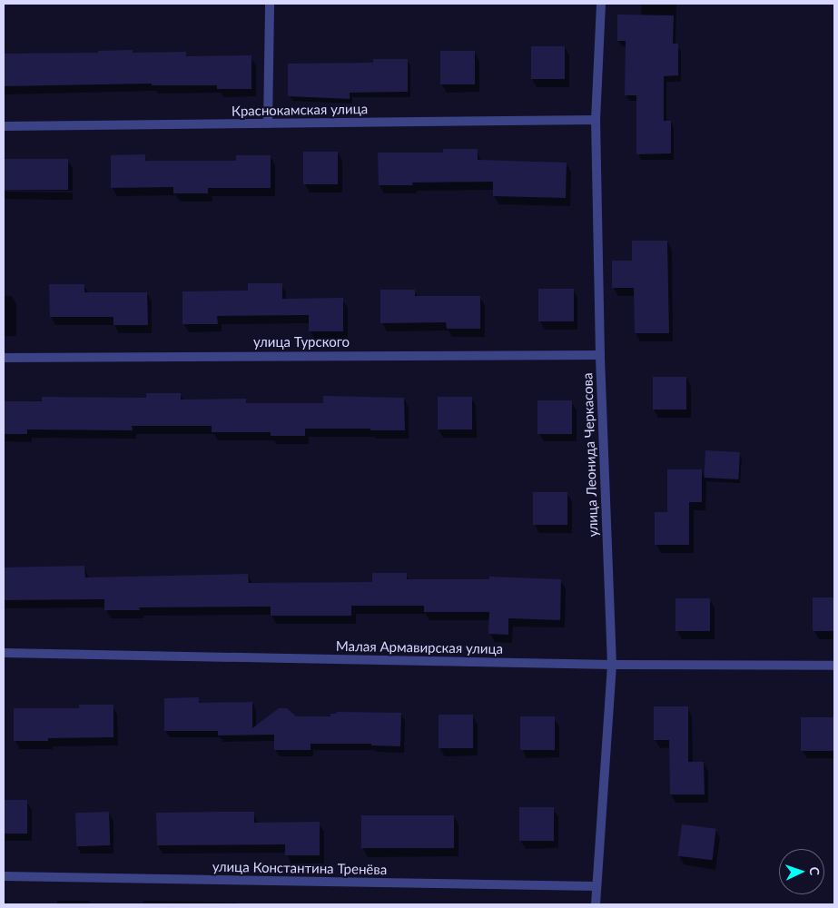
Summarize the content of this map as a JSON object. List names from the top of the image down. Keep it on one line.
{"streets":{"street":["Краснокамская улица","улица Турского","улица Леонида Черкасова","Малая Армавирская улица","улица Константина Тренёва"]},"crossings":[["Краснокамская улица","улица Леонида Черкасова"],["улица Турского","улица Леонида Черкасова"],["улица Леонида Черкасова","Малая Армавирская улица"],["улица Леонида Черкасова","улица Константина Тренёва"]],"north":"right"}
